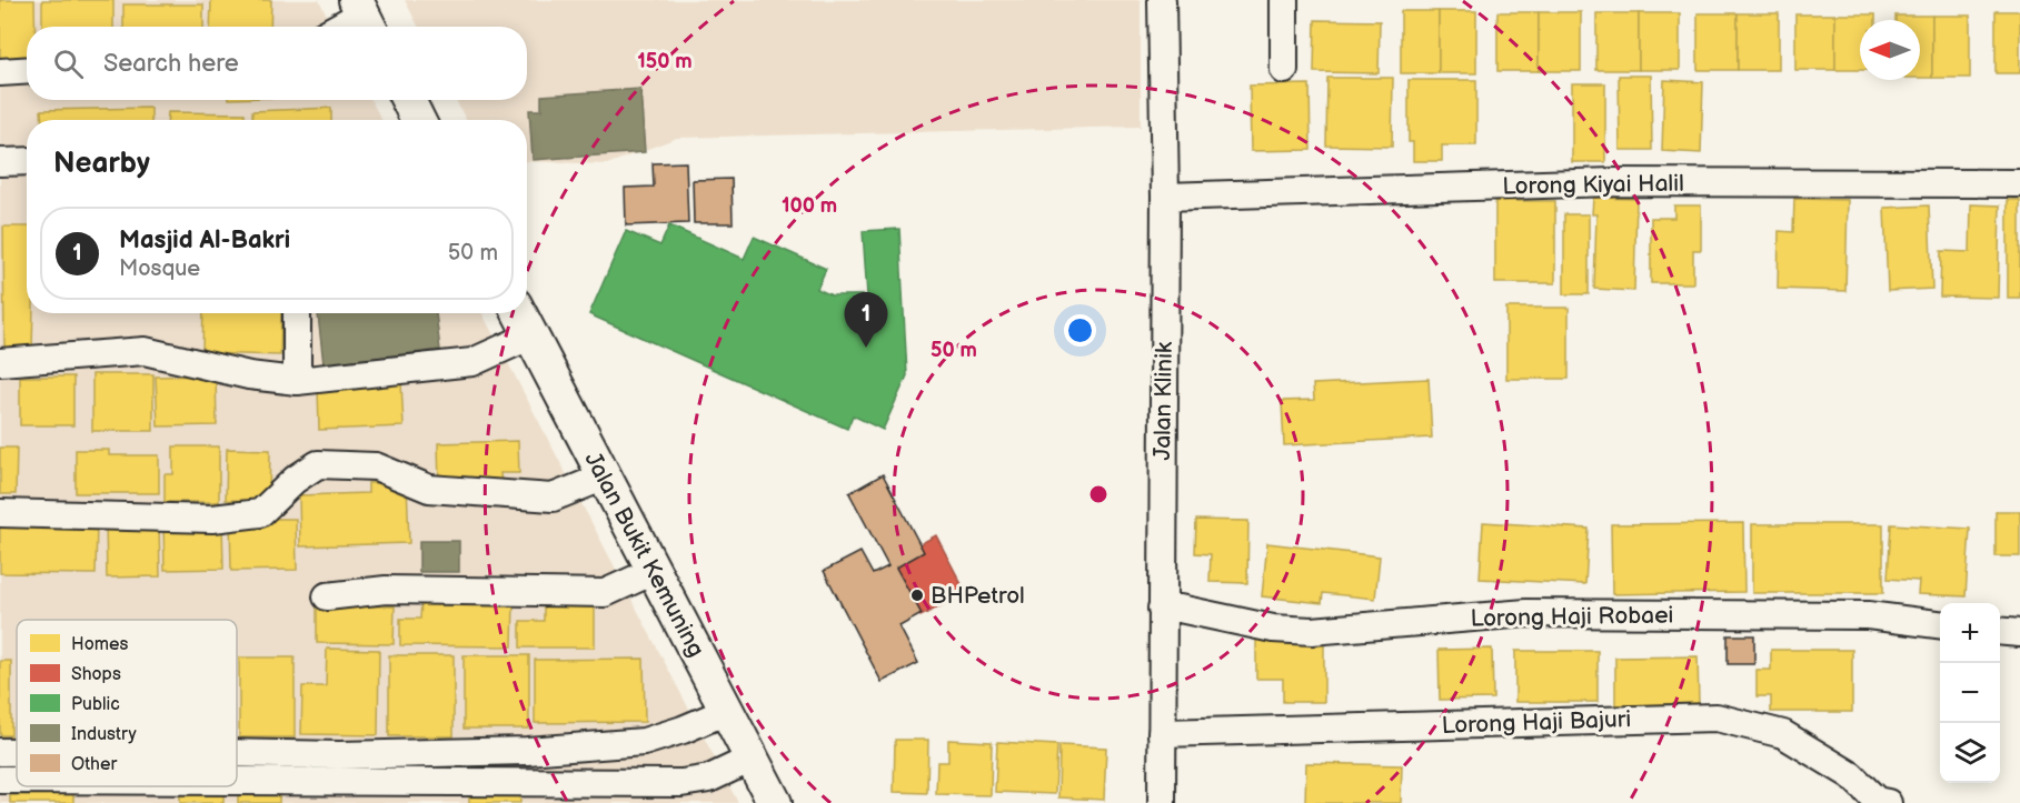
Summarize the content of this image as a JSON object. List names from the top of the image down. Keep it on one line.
{"streets":{"main road":["Jalan Bukit Kemuning"],"street":["Lorong Kiyai Halil","Jalan Klinik","Lorong Haji Robaei","Lorong Haji Bajuri"]},"crossings":[["Lorong Kiyai Halil","Jalan Klinik"],["Jalan Klinik","Lorong Haji Robaei"],["Jalan Klinik","Lorong Haji Bajuri"]],"places":["BHPetrol"],"legend":["Homes","Shops","Public","Industry","Other"],"north":"left","page":{"search":"Search here","heading":"Nearby","list":[{"mark":"1","name":"Masjid Al-Bakri","note":"Mosque","value":"50 m"}],"pins":"1","map_buttons":["+","−"]},"rings":["150 m","100 m","50 m"]}
